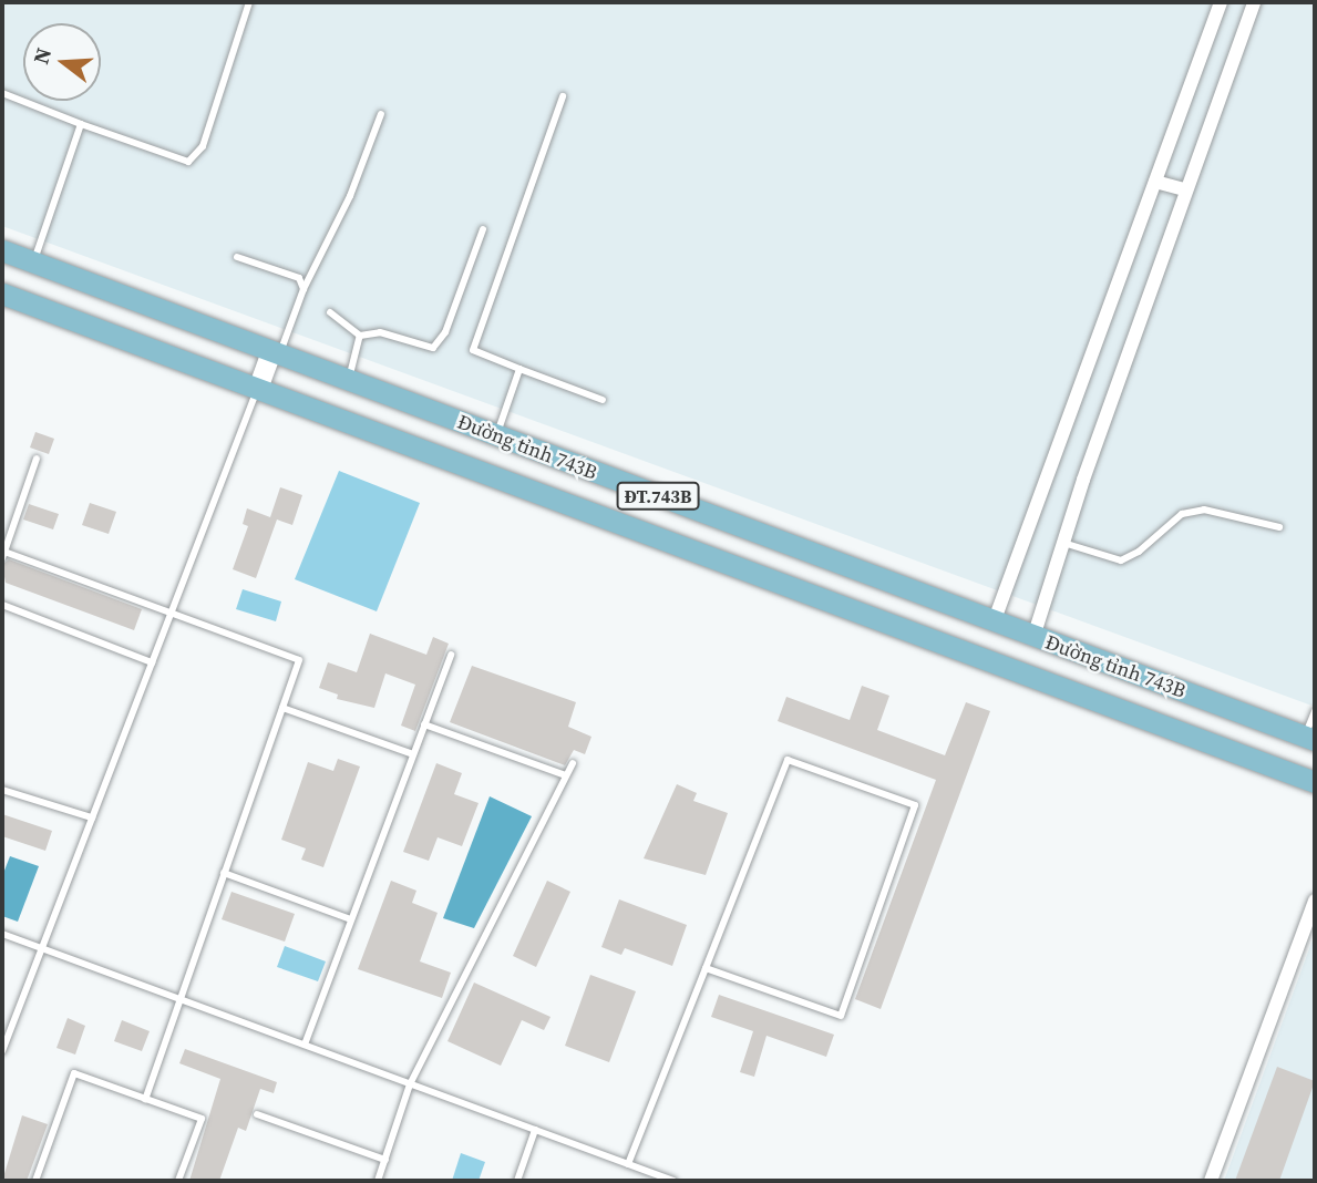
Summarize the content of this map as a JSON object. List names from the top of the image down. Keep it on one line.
{"streets":{"main road":["Đường tỉnh 743B","ĐT.743B"]},"north":"left"}
